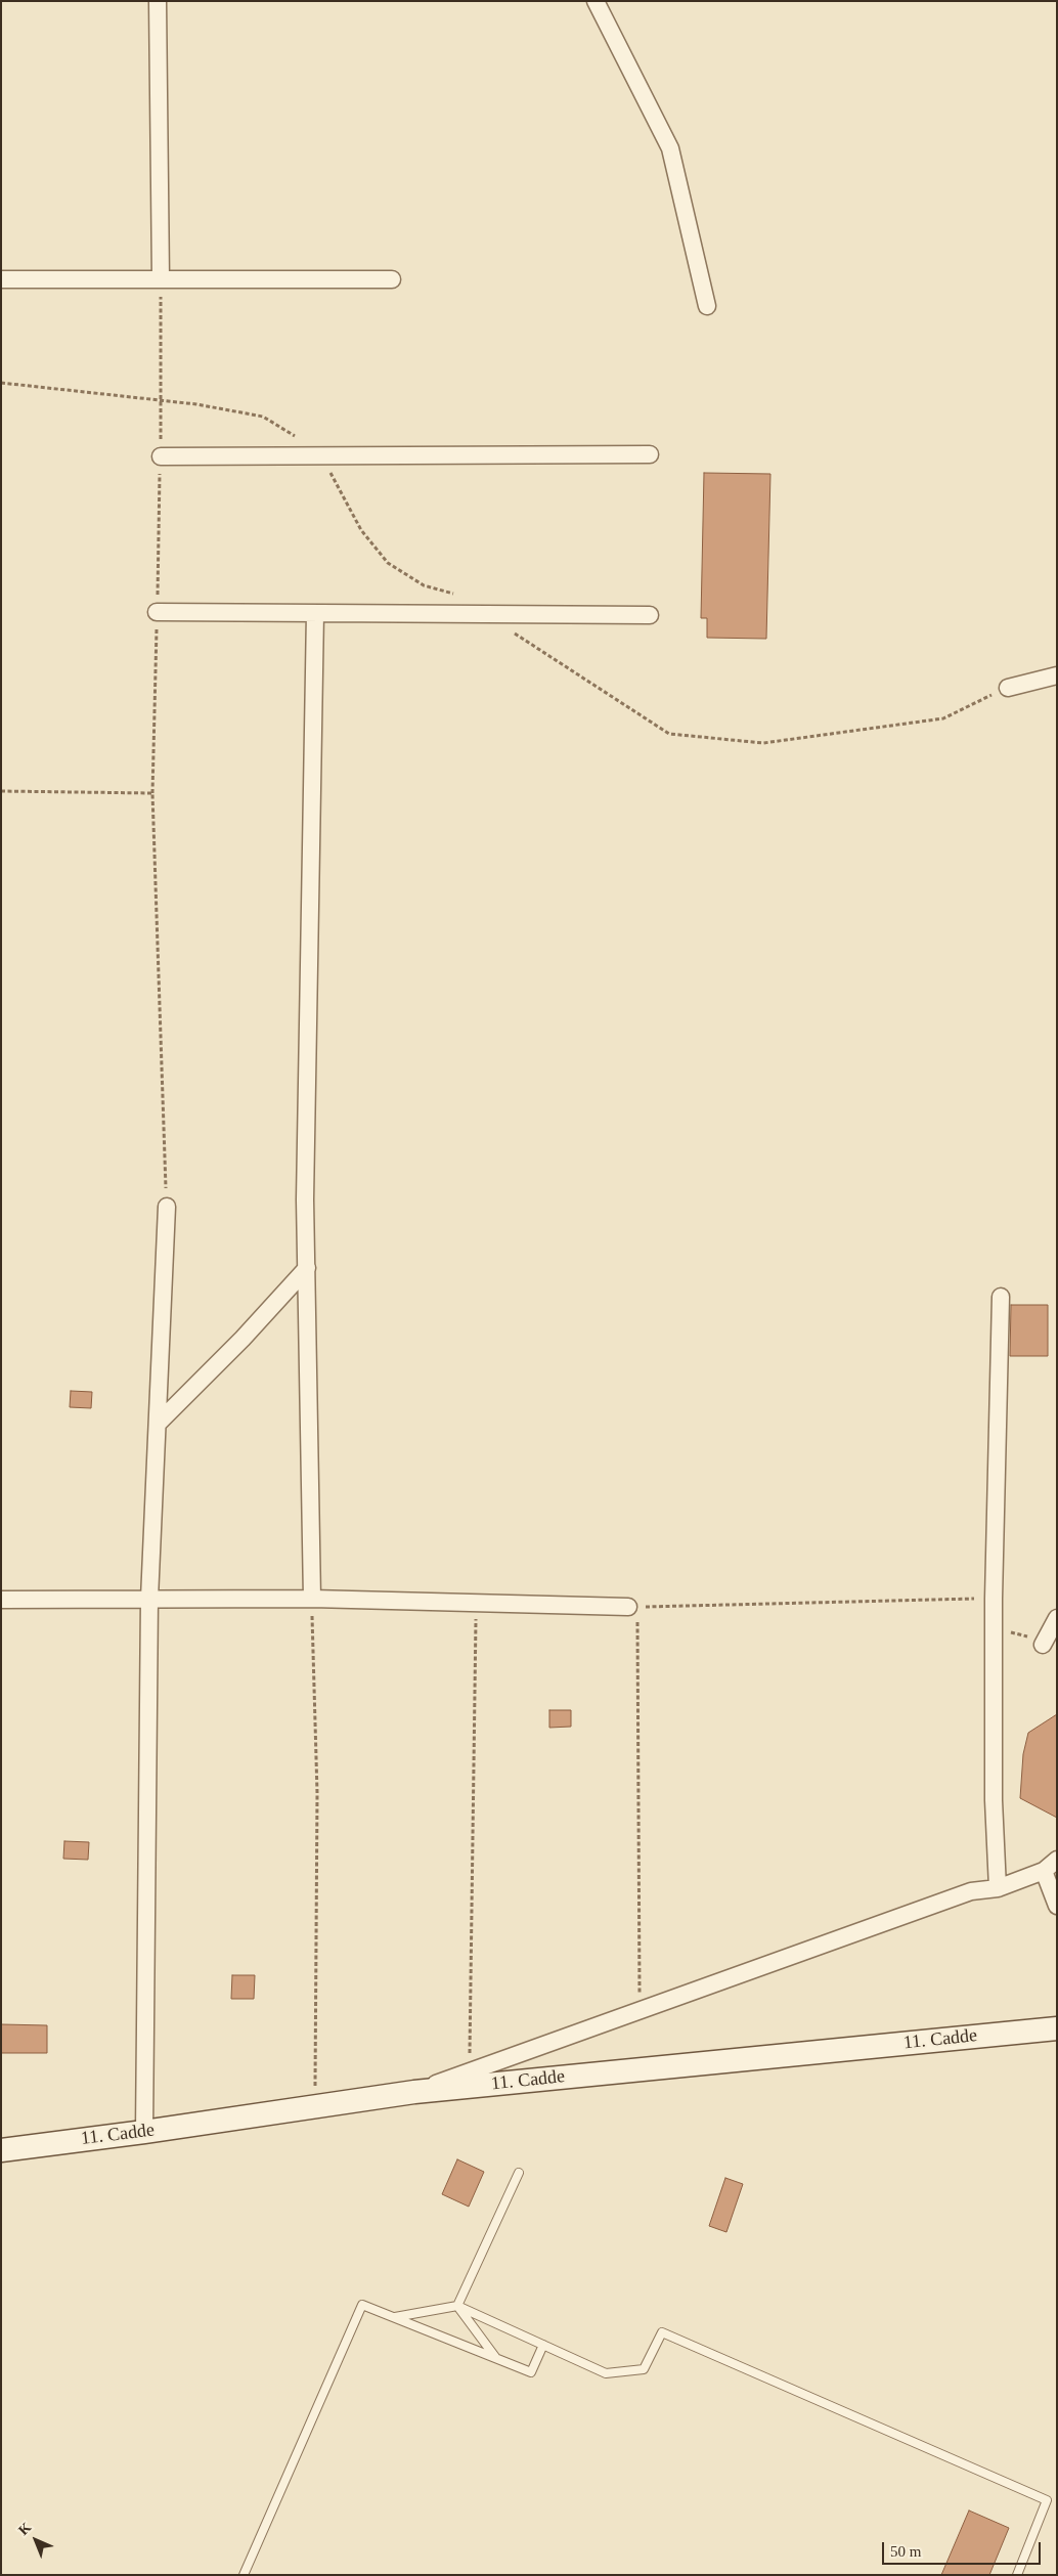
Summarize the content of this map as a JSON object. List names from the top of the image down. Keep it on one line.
{"streets":{"street":["11. Cadde"]},"scale_bar":"50 m","north":"top left"}
